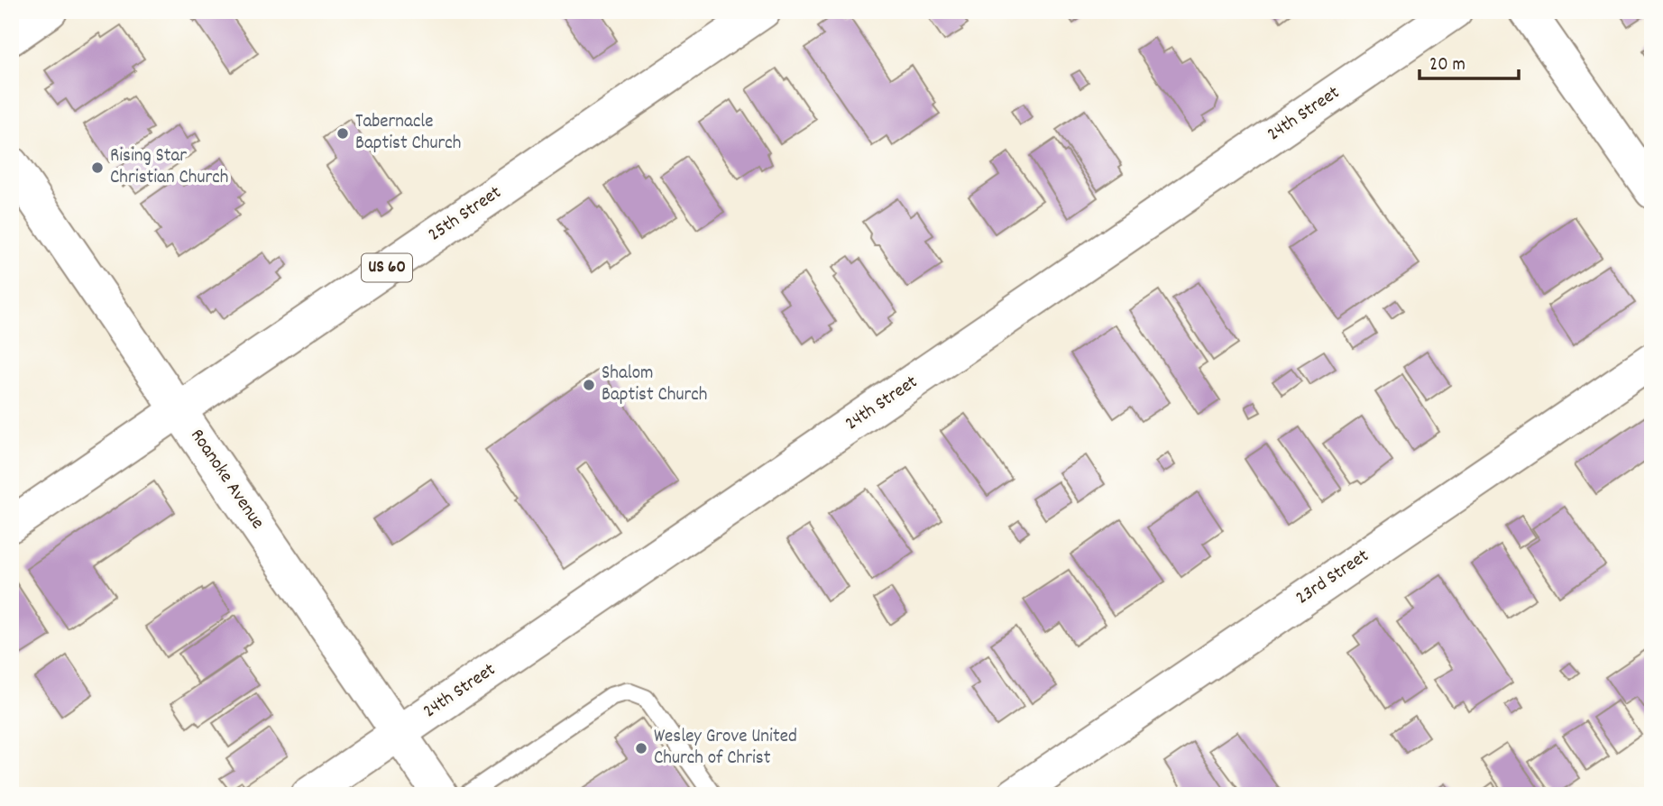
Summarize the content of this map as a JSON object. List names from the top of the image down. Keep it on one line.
{"streets":{"street":["24th Street","25th Street","US 60","Roanoke Avenue","23rd Street"]},"crossings":[["24th Street","Roanoke Avenue"],["25th Street","Roanoke Avenue"]],"places":["Tabernacle Baptist Church","Rising Star Christian Church","Shalom Baptist Church","Wesley Grove United Church of Christ"],"scale_bar":"20 m"}
